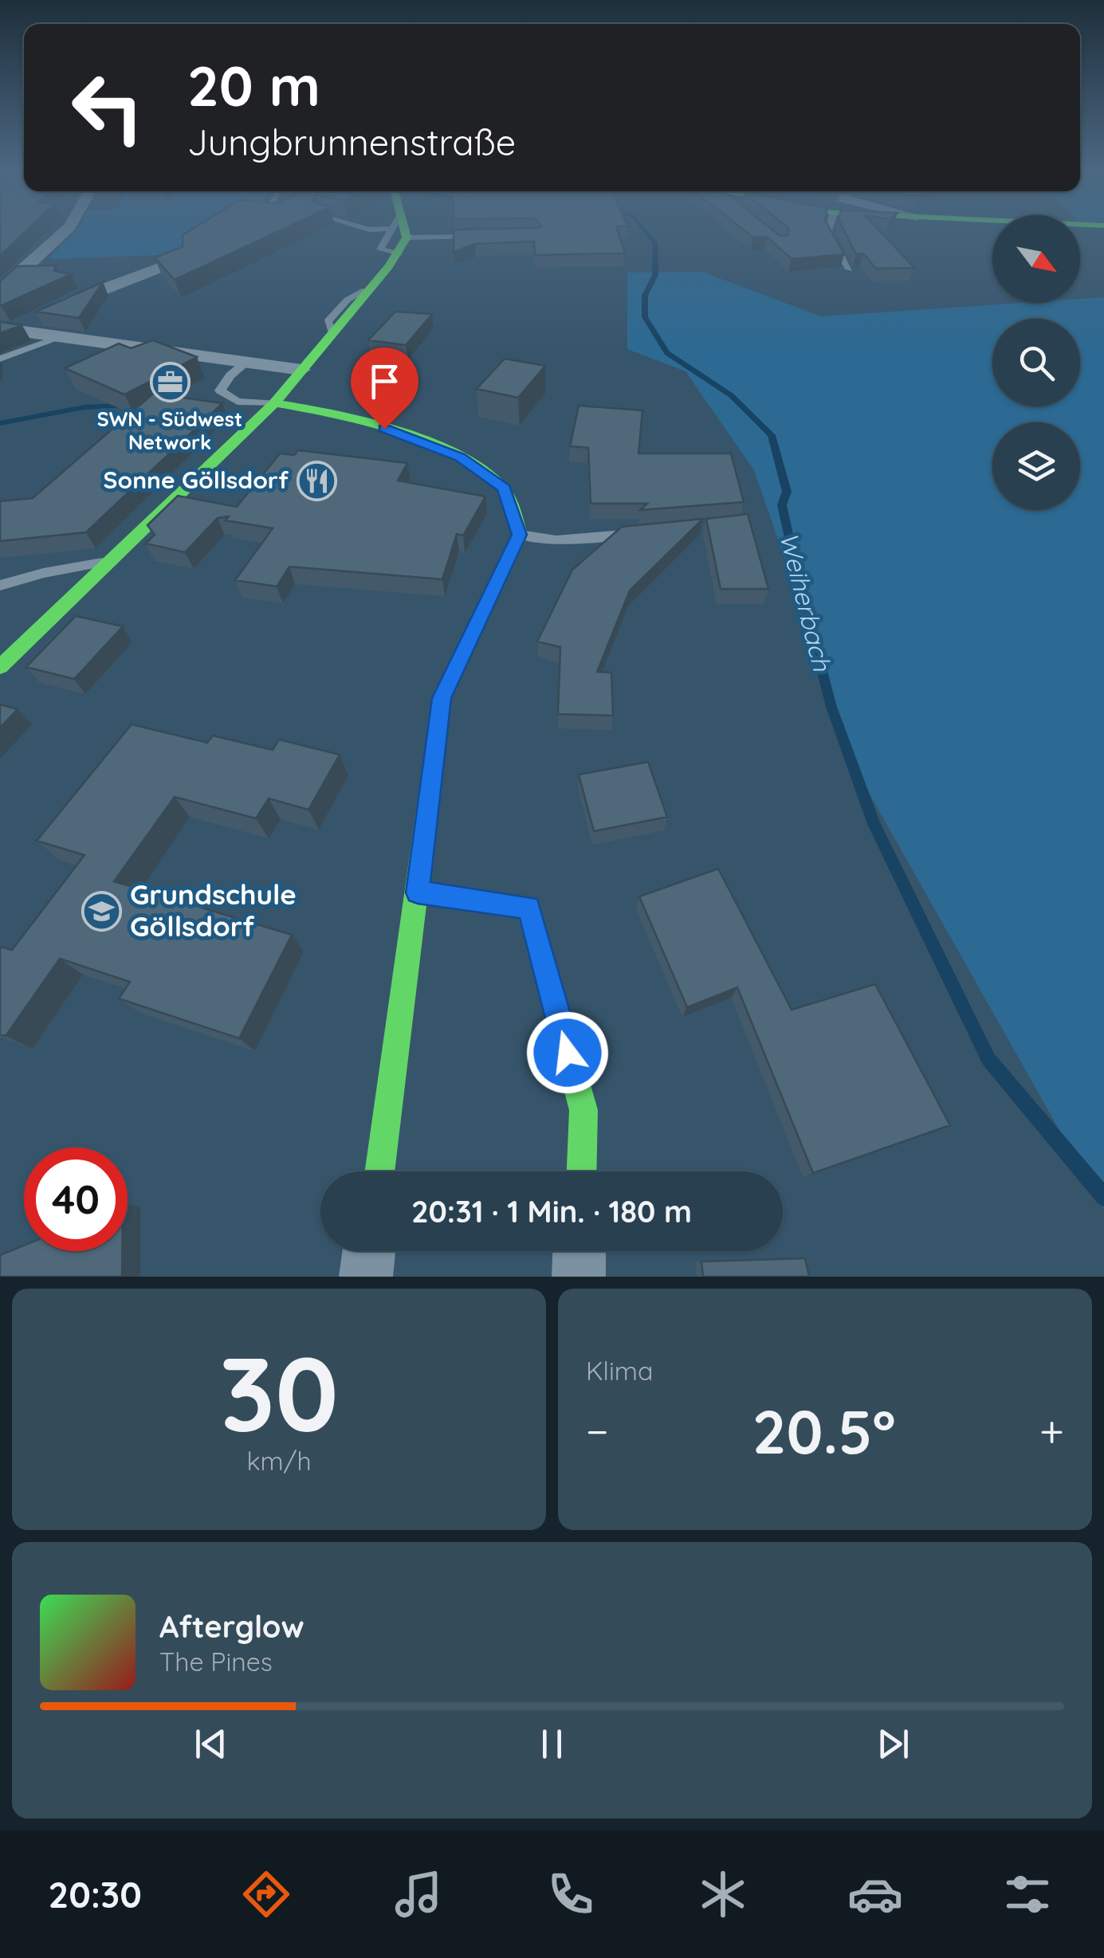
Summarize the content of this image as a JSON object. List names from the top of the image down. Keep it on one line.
{"water":["Weiherbach"],"places":{"office":["SWN - Südwest Network"],"restaurant":["Sonne Göllsdorf"],"school or university":["Grundschule Göllsdorf"]},"north":"bottom right","page":{"turn":["20 m","Jungbrunnenstraße"],"limit":"40","trip":"20:31 · 1 Min. · 180 m","tile":[["30","km/h"],"Klima"],"heat":["−","20.5°","+"],"song":["Afterglow","The Pines"],"tabs":"20:30"}}
